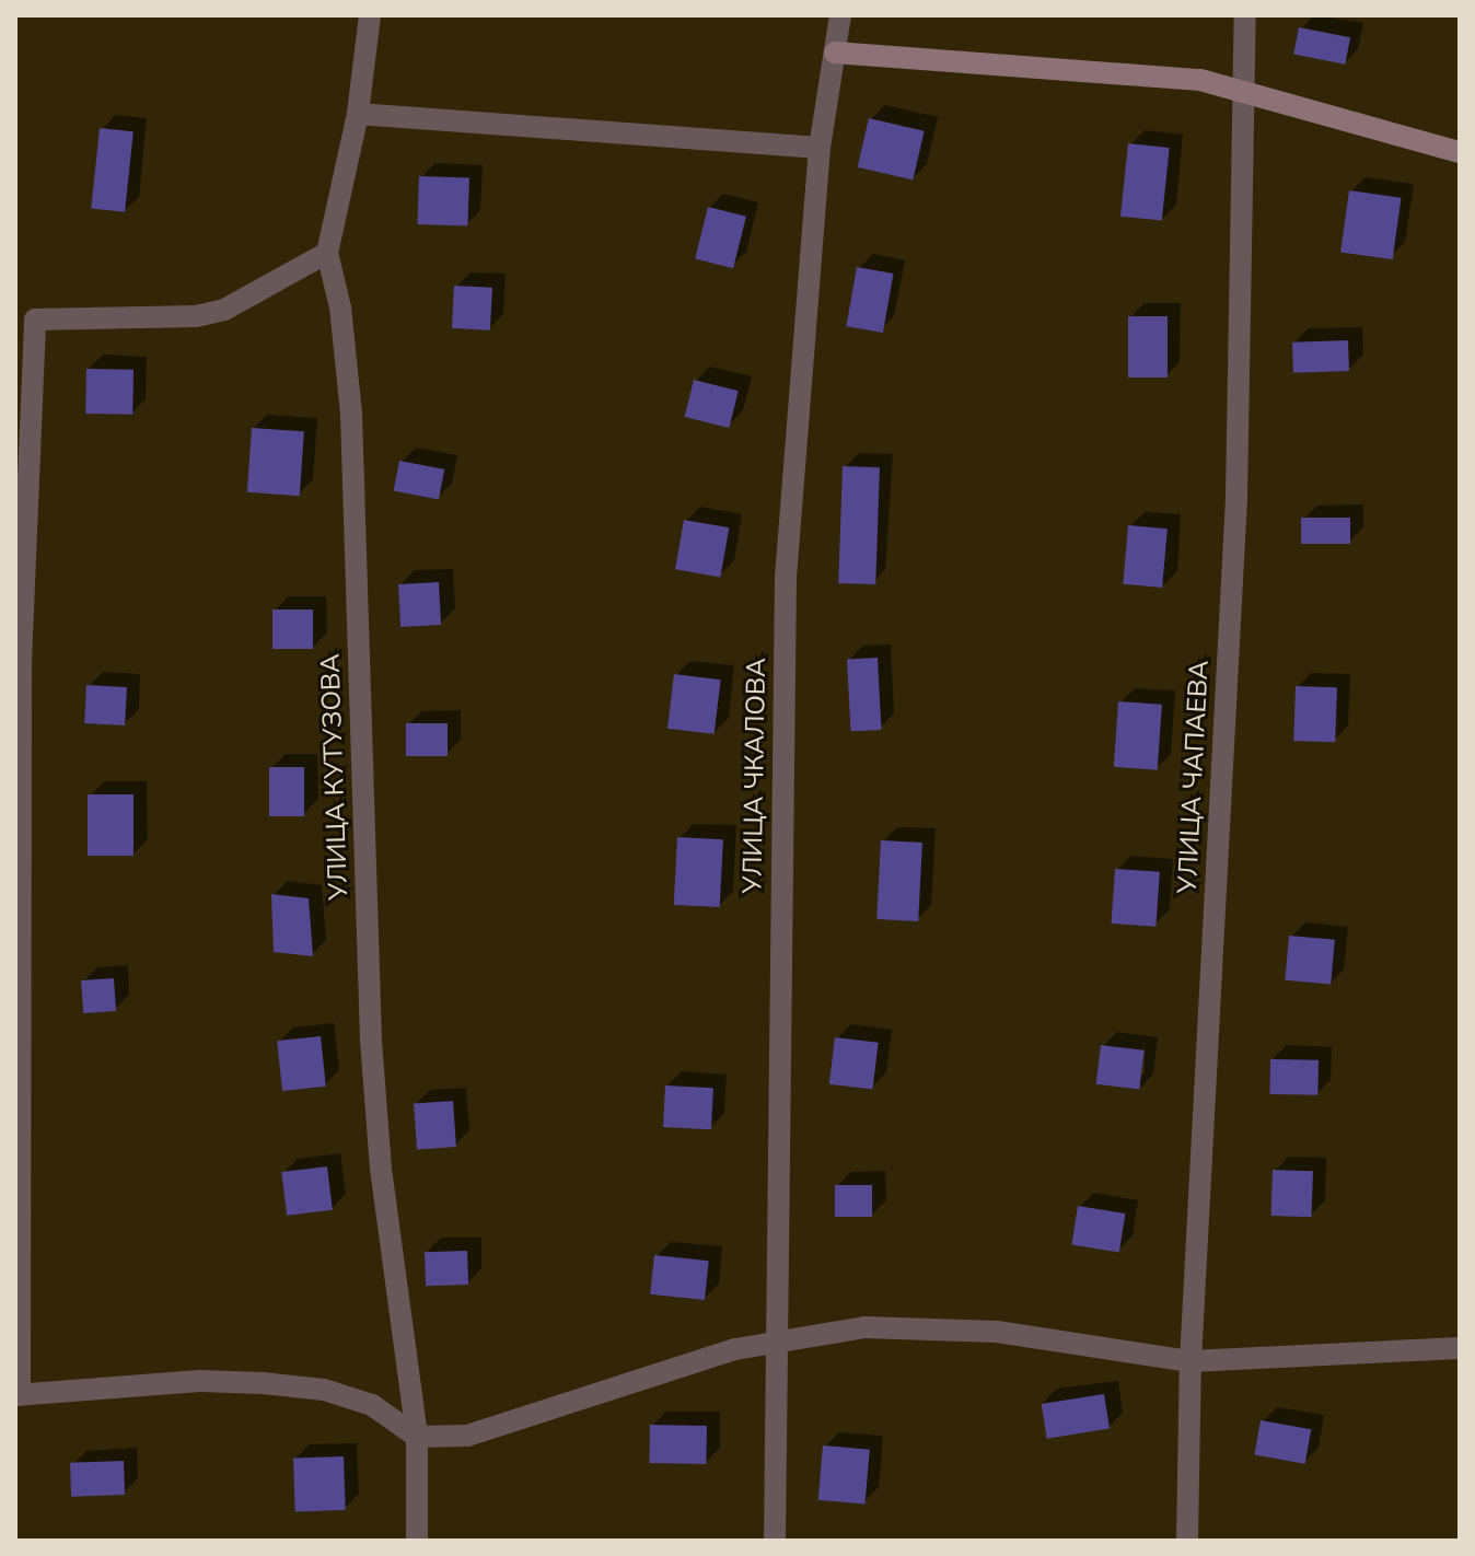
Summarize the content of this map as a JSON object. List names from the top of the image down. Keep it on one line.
{"streets":{"street":["УЛИЦА ЧКАЛОВА","УЛИЦА КУТУЗОВА","УЛИЦА ЧАПАЕВА"]}}
